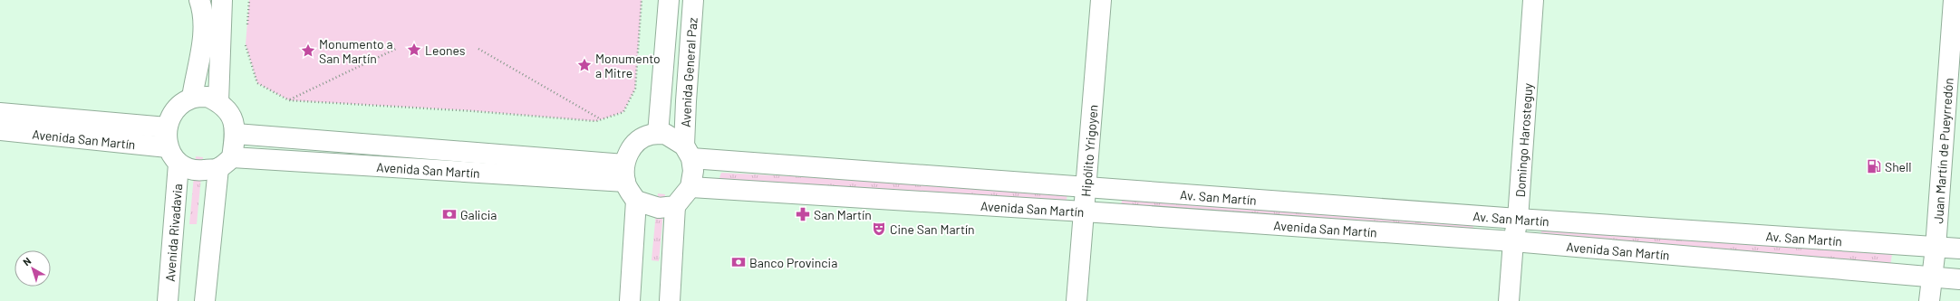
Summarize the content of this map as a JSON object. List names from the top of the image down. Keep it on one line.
{"streets":{"main road":["Avenida General Paz","Avenida San Martín","Domingo Harosteguy","Hipólito Yrigoyen","Juan Martín de Pueyrredón","Av. San Martín","Avenida Rivadavia"]},"crossings":[["Avenida General Paz","Avenida San Martín"],["Avenida San Martín","Domingo Harosteguy"],["Avenida San Martín","Hipólito Yrigoyen"],["Avenida San Martín","Juan Martín de Pueyrredón"],["Avenida San Martín","Av. San Martín"],["Avenida San Martín","Avenida Rivadavia"],["Domingo Harosteguy","Av. San Martín"],["Hipólito Yrigoyen","Av. San Martín"],["Juan Martín de Pueyrredón","Av. San Martín"]],"places":{"place":["Leones","Monumento a San Martín","Monumento a Mitre"],"fuel station":["Shell"],"bank":["Galicia","Banco Provincia"],"pharmacy":["San Martín"],"theatre":["Cine San Martín"]},"north":"top left"}
